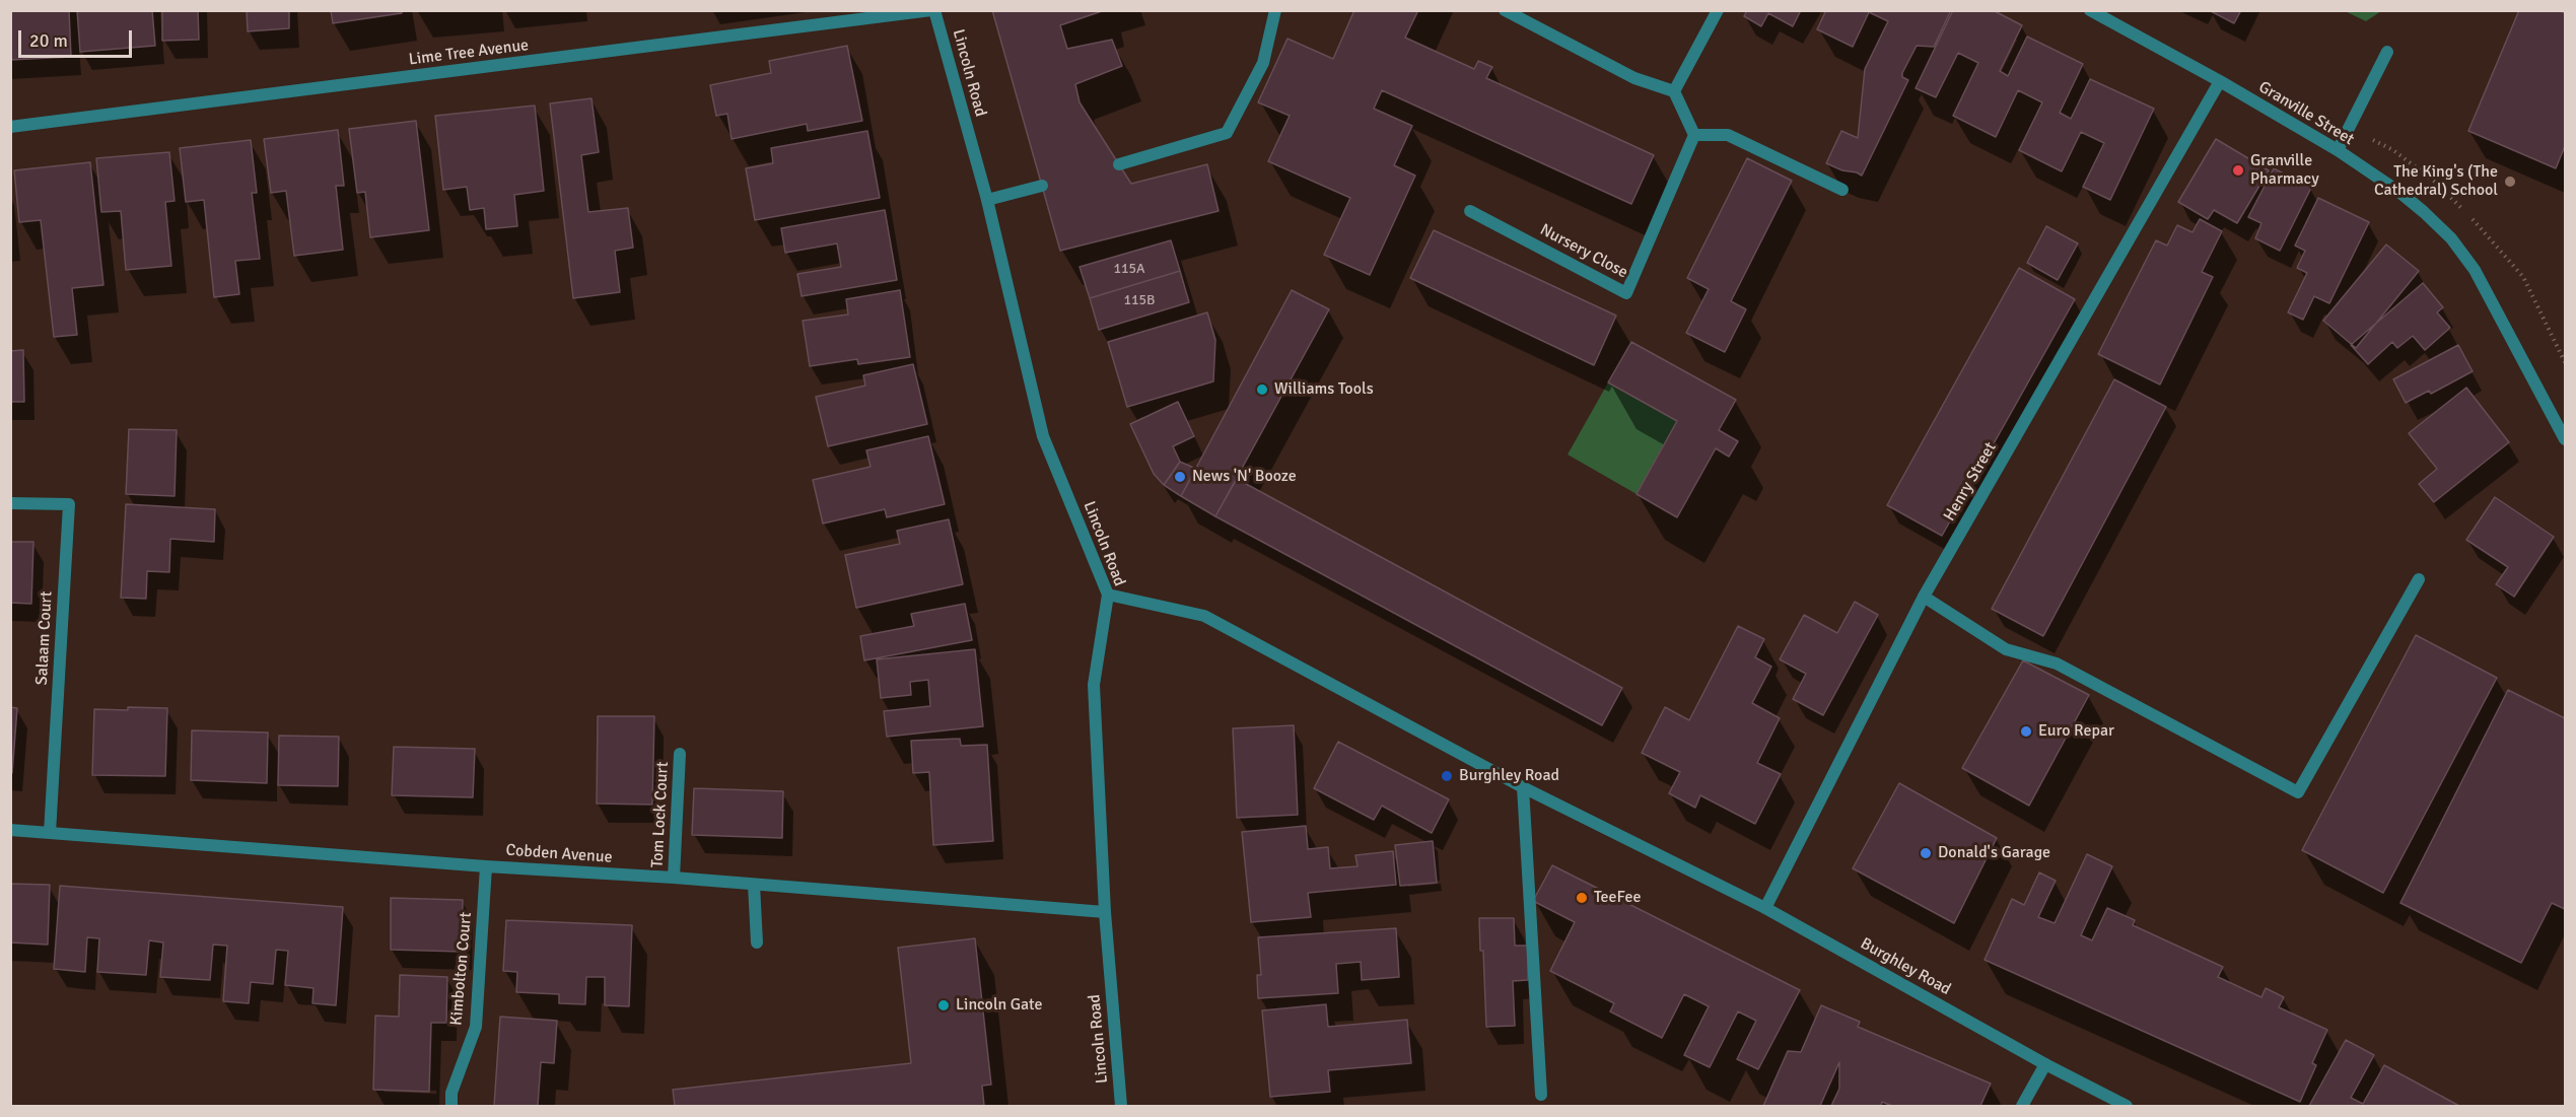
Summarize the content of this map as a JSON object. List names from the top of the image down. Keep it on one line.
{"streets":{"street":["Lime Tree Avenue","Lincoln Road","Granville Street","Nursery Close","Henry Street","Salaam Court","Tom Lock Court","Cobden Avenue","Burghley Road","Kimbolton Court"]},"crossings":[["Lime Tree Avenue","Lincoln Road"],["Lincoln Road","Cobden Avenue"],["Lincoln Road","Burghley Road"],["Granville Street","Henry Street"],["Henry Street","Burghley Road"],["Salaam Court","Cobden Avenue"],["Tom Lock Court","Cobden Avenue"],["Cobden Avenue","Kimbolton Court"]],"places":["Granville Pharmacy","The King's (The Cathedral) School","Williams Tools","News 'N' Booze","Euro Repar","Burghley Road","Donald's Garage","TeeFee","Lincoln Gate"],"house_numbers":["115A","115B"],"scale_bar":"20 m"}
